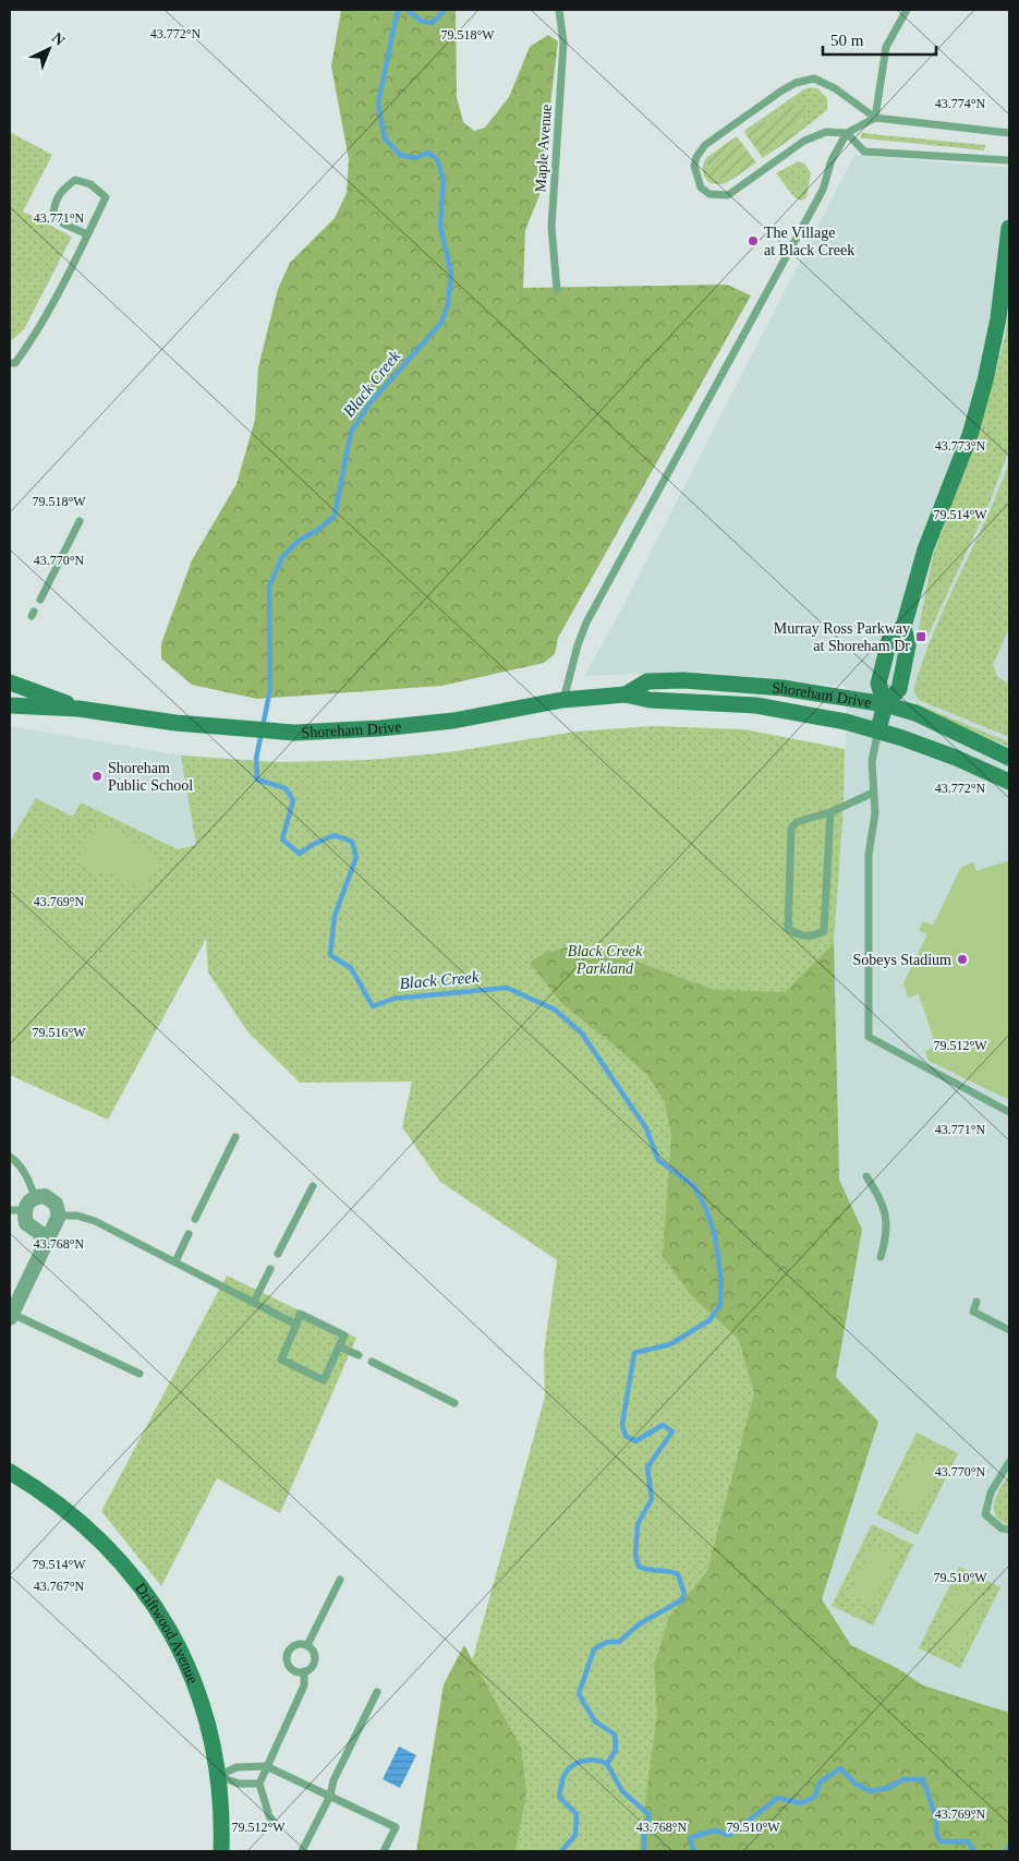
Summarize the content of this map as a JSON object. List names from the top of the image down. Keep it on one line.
{"streets":{"street":["Shoreham Drive","Driftwood Avenue"],"lane":["Maple Avenue"]},"water":["Black Creek"],"parks":["Black Creek Parkland"],"places":{"other":["The Village at Black Creek","Shoreham Public School","Sobeys Stadium"],"transit":["Murray Ross Parkway at Shoreham Dr"]},"scale_bar":"50 m","north":"top right","coordinates":["43.772°N","79.518°W","43.774°N","43.771°N","43.773°N","79.514°W","43.770°N","43.769°N","79.516°W","79.512°W","43.768°N","79.510°W","43.767°N"]}
